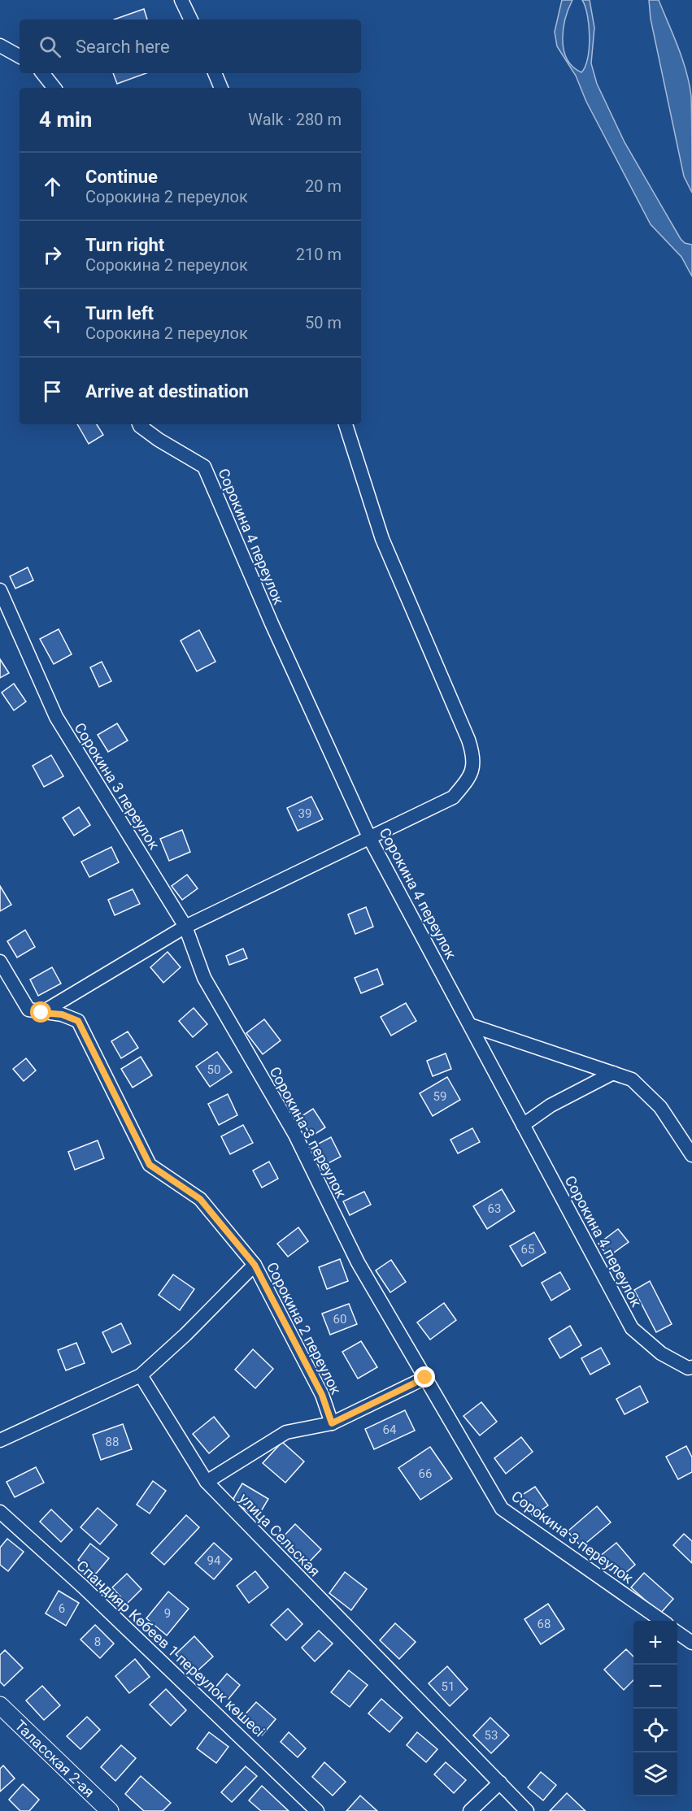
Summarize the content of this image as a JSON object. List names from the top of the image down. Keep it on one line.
{"streets":{"street":["Сорокина 4 переулок","Сорокина 3 переулок","Сорокина 2 переулок","улица Сельская","Спандияр Көбеев 1 переулок көшесі","Таласская 2-ая"]},"house_numbers":["39","50","59","63","65","60","64","88","66","94","6","9","68","8","51","53"],"page":{"search":"Search here","heading":["4 min","Walk · 280 m"],"list":[["Continue","Сорокина 2 переулок","20 m"],["Turn right","Сорокина 2 переулок","210 m"],["Turn left","Сорокина 2 переулок","50 m"],"Arrive at destination"],"map_buttons":["+","−"]}}
